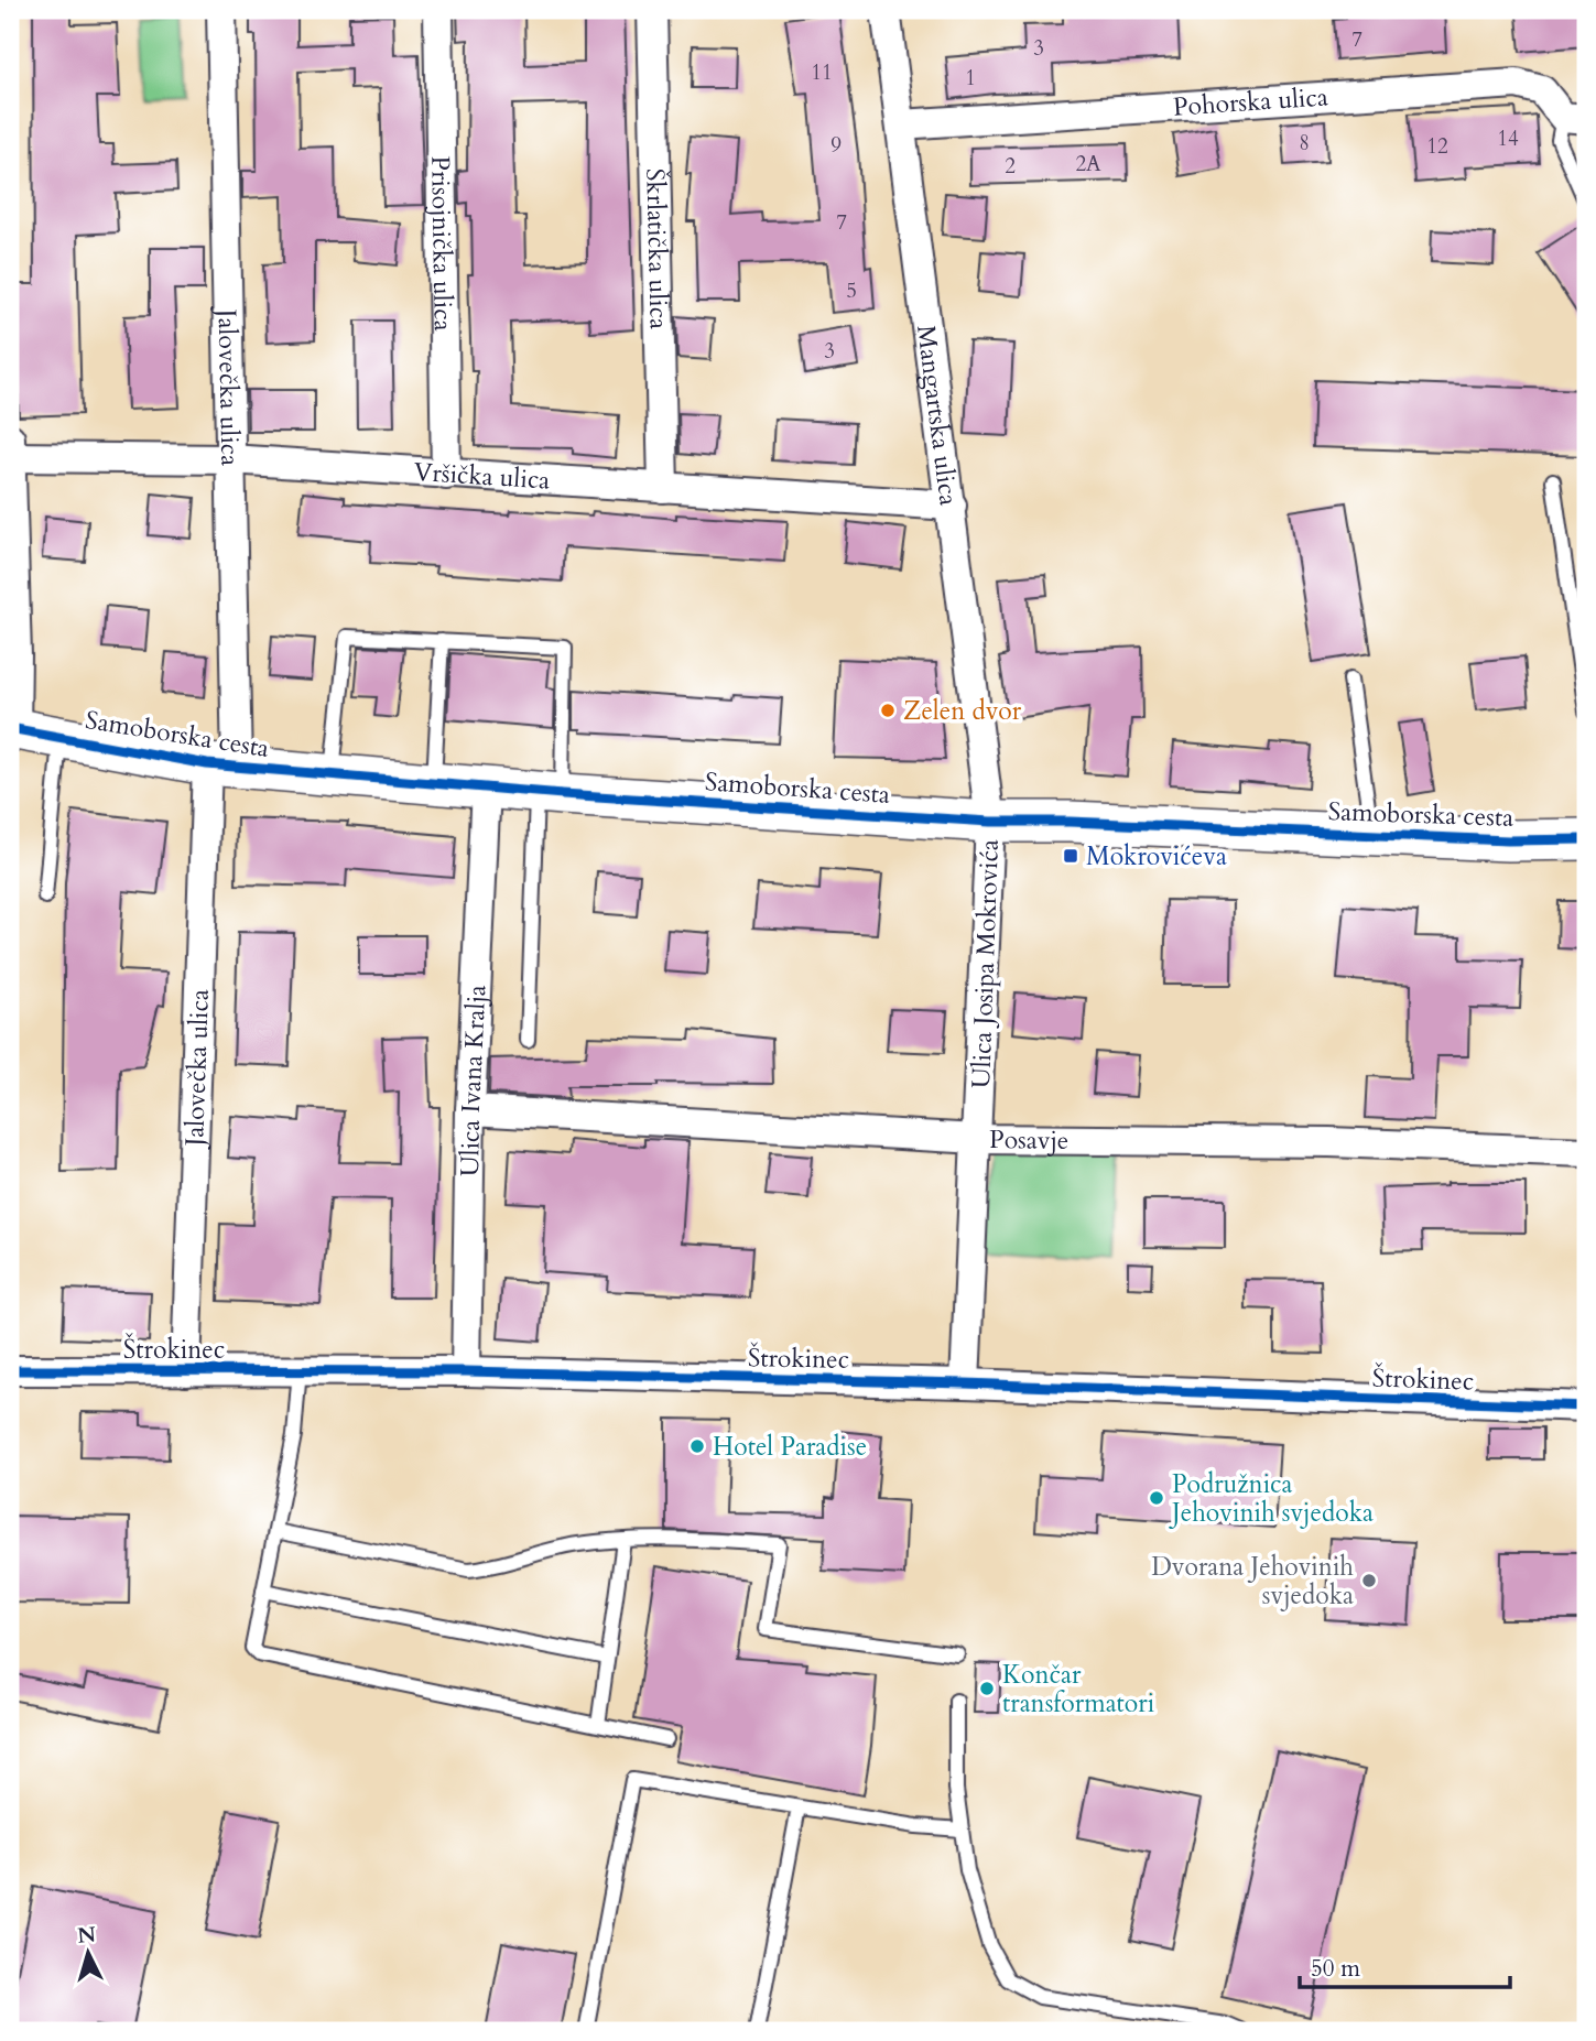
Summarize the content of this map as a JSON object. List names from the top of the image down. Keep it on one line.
{"streets":{"street":["Pohorska ulica","Prisojnička ulica","Škrlatička ulica","Jalovečka ulica","Mangartska ulica","Vršička ulica","Samoborska cesta","Ulica Josipa Mokrovića","Ulica Ivana Kralja","Posavje","Štrokinec"]},"crossings":[["Pohorska ulica","Mangartska ulica"],["Prisojnička ulica","Vršička ulica"],["Škrlatička ulica","Vršička ulica"],["Jalovečka ulica","Vršička ulica"],["Jalovečka ulica","Samoborska cesta"],["Jalovečka ulica","Štrokinec"],["Mangartska ulica","Vršička ulica"],["Mangartska ulica","Samoborska cesta"],["Mangartska ulica","Ulica Josipa Mokrovića"],["Samoborska cesta","Ulica Josipa Mokrovića"],["Samoborska cesta","Ulica Ivana Kralja"],["Ulica Josipa Mokrovića","Posavje"],["Ulica Josipa Mokrovića","Štrokinec"],["Ulica Ivana Kralja","Posavje"],["Ulica Ivana Kralja","Štrokinec"]],"places":{"other":["Zelen dvor","Hotel Paradise","Podružnica Jehovinih svjedoka","Dvorana Jehovinih svjedoka","Končar transformatori"],"transit":["Mokrovićeva"]},"house_numbers":["7","3","11","1","14","8","9","12","2A","2","7","5","3"],"scale_bar":"50 m","north":"top"}
